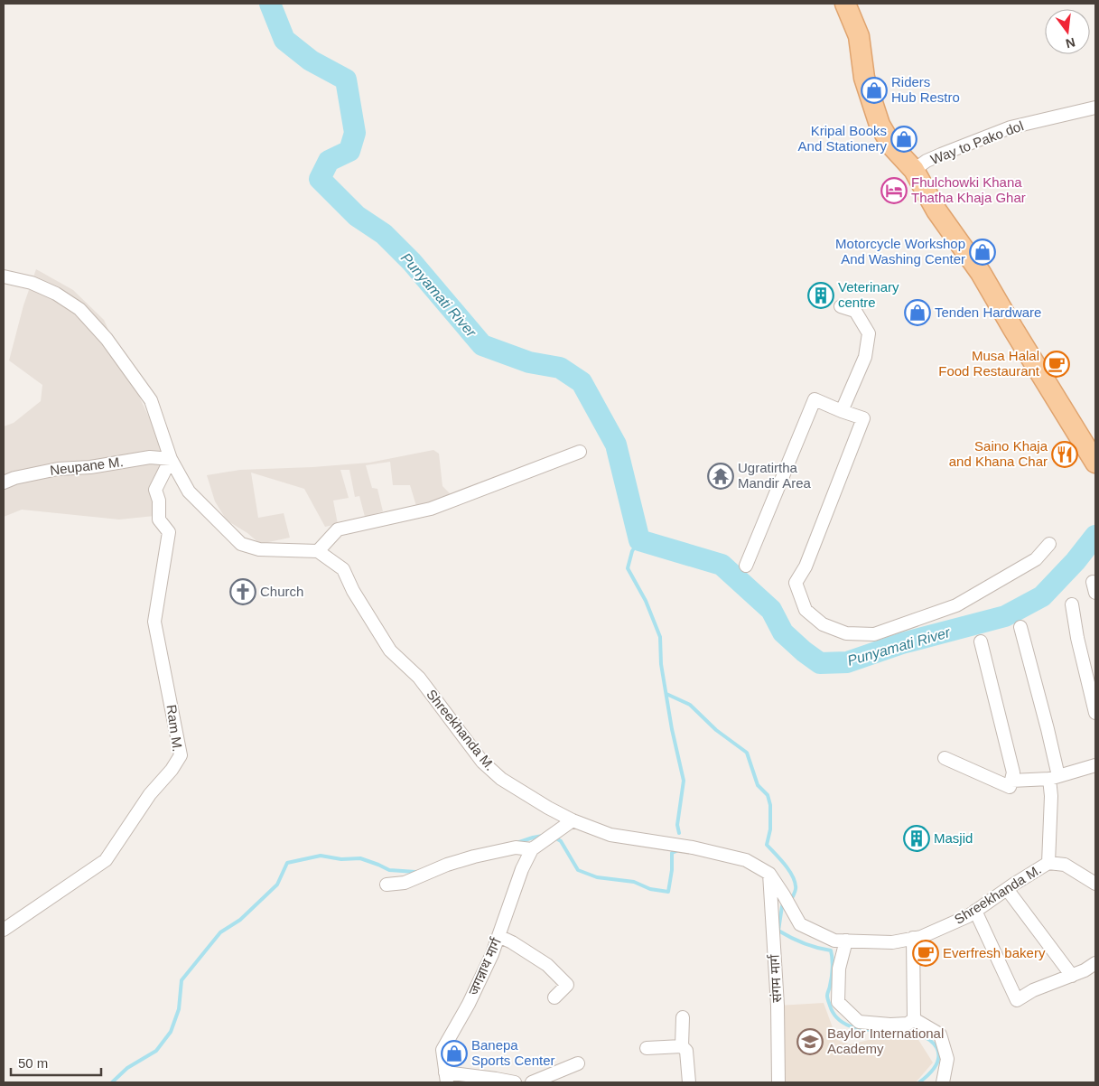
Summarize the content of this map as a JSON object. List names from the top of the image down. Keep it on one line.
{"streets":{"street":["Way to Pako dol","Neupane M.","Ram M.","Shreekhanda M.","जगन्नाथ मार्ग","संगम मार्ग"]},"crossings":[["Neupane M.","Ram M."],["Shreekhanda M.","संगम मार्ग"]],"water":["Punyamati River"],"places":{"shop":["Riders Hub Restro","Kripal Books And Stationery","Motorcycle Workshop And Washing Center","Tenden Hardware","Banepa Sports Center"],"hotel":["Fhulchowki Khana Thatha Khaja Ghar"],"building":["Veterinary centre","Masjid"],"cafe":["Musa Halal Food Restaurant","Everfresh bakery"],"restaurant":["Saino Khaja and Khana Char"],"temple":["Ugratirtha Mandir Area"],"church":["Church"],"school or university":["Baylor International Academy"]},"scale_bar":"50 m","north":"bottom"}
